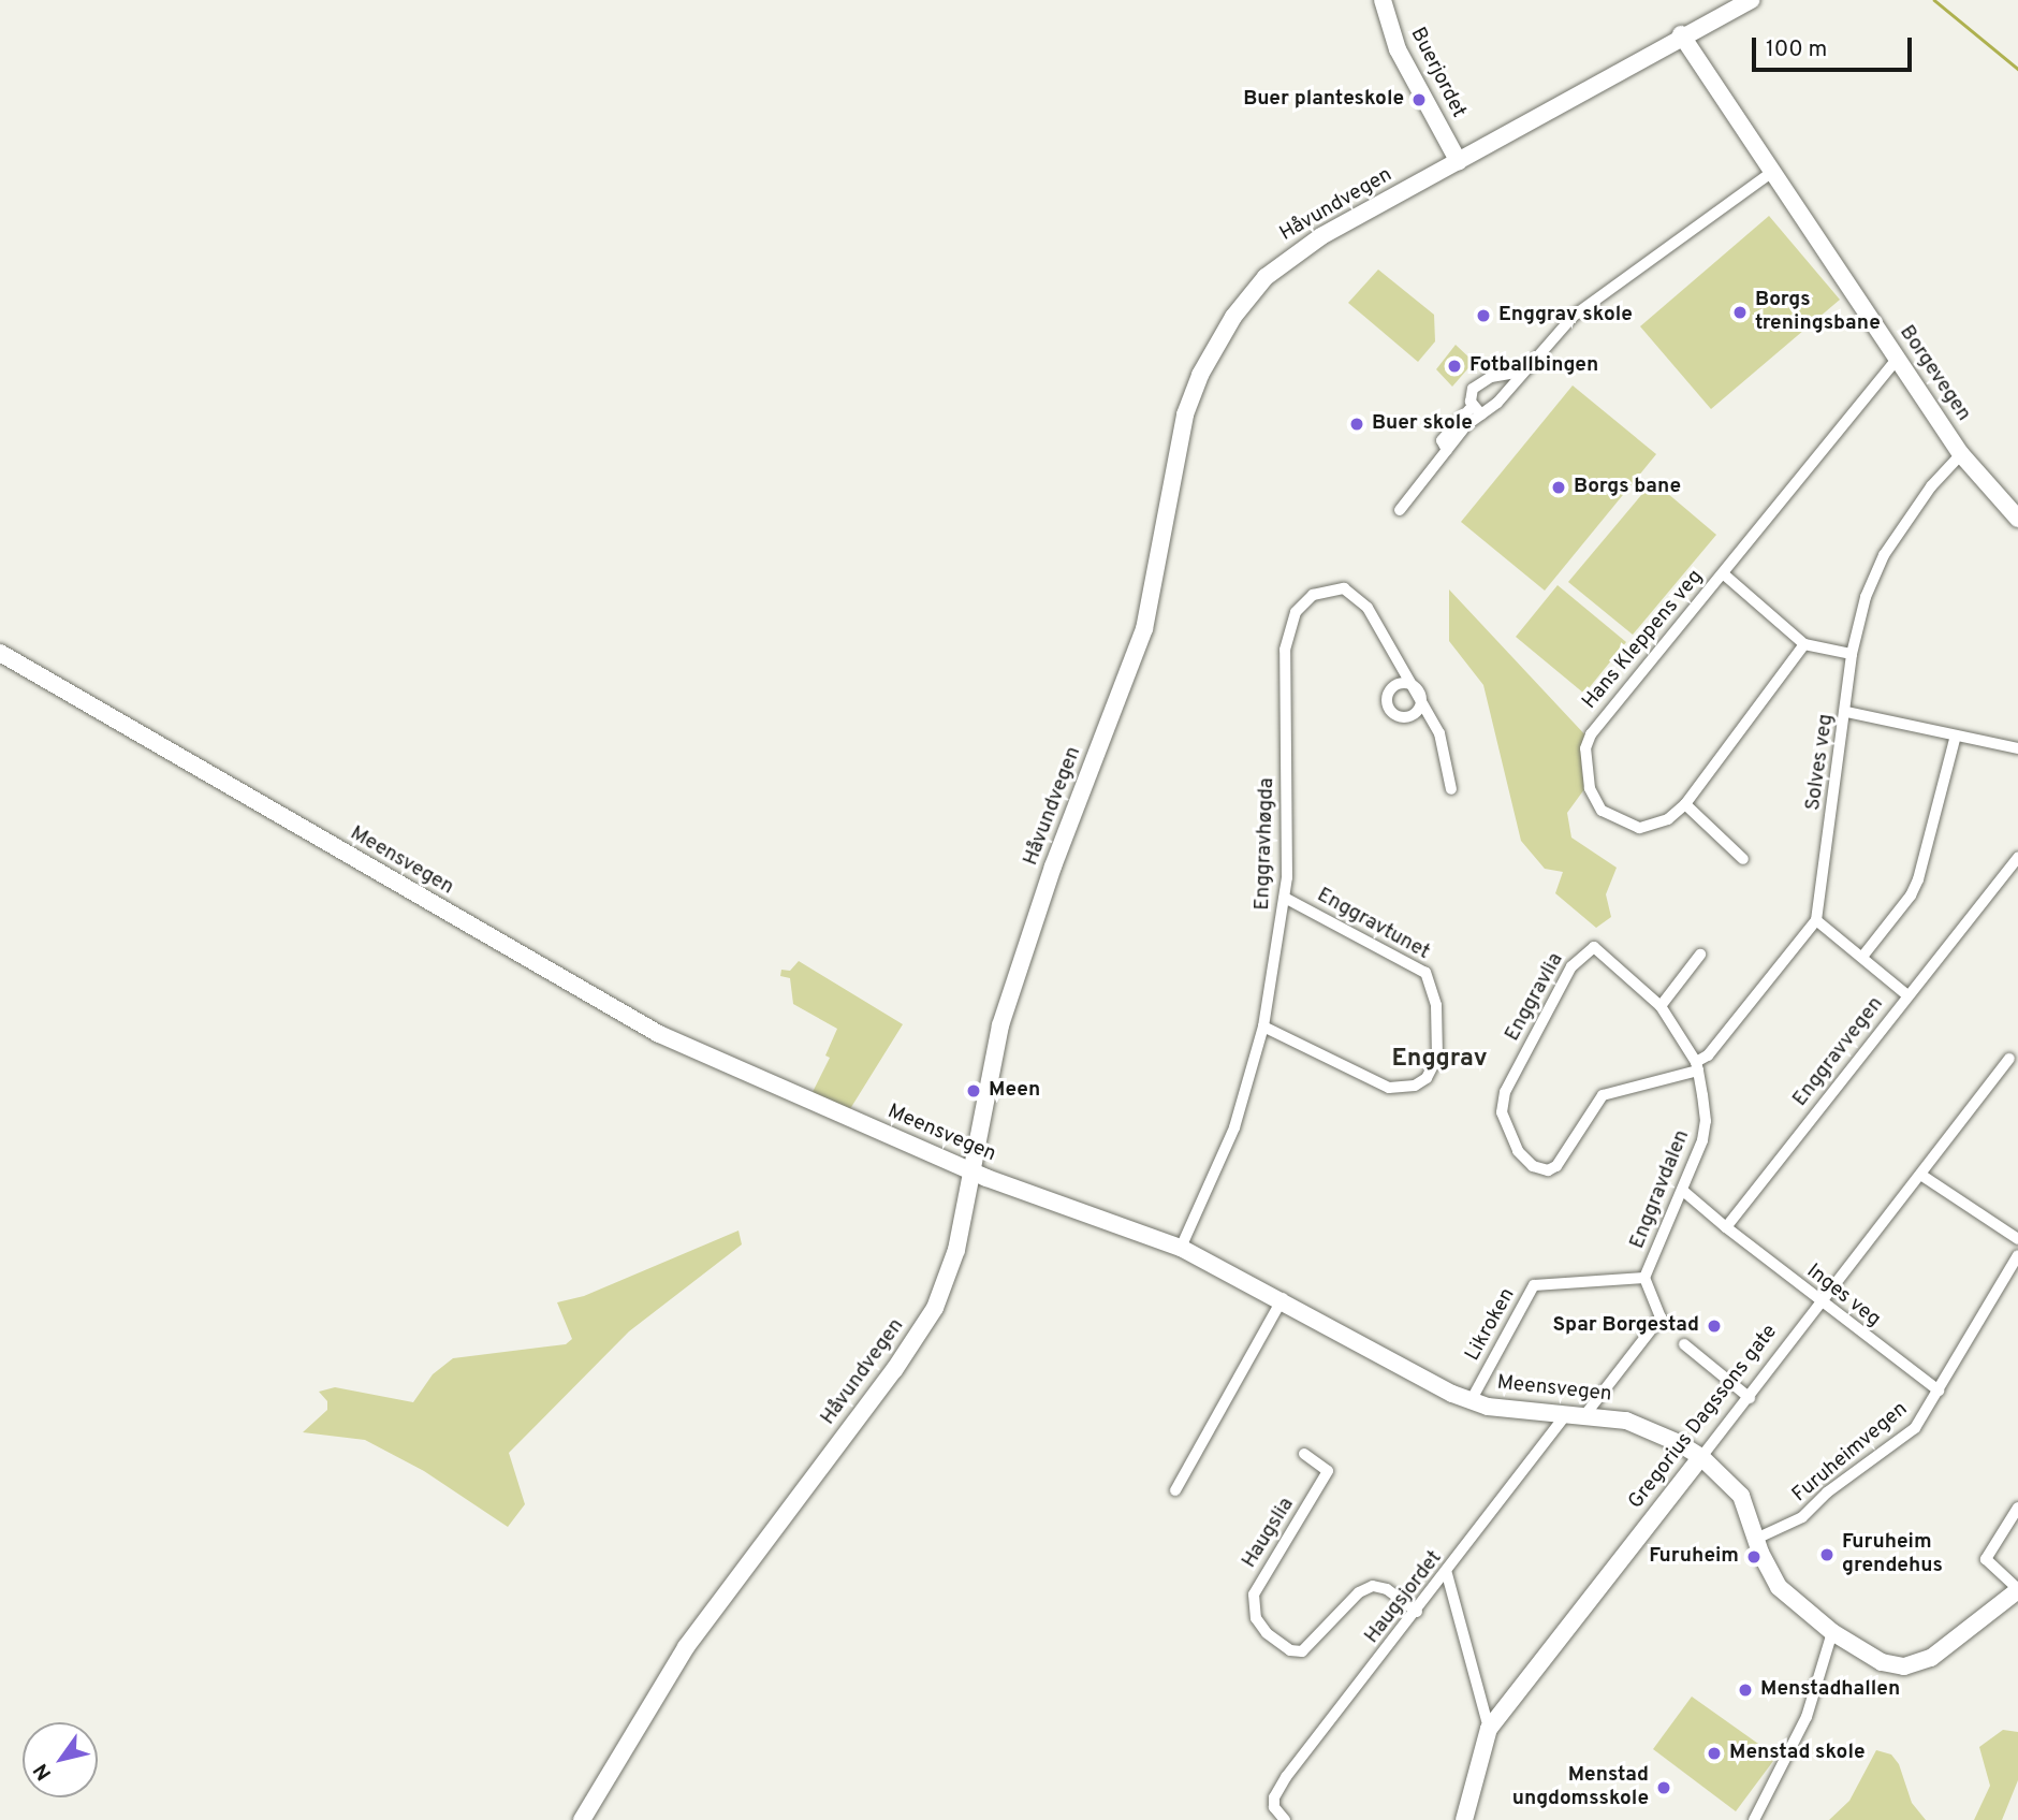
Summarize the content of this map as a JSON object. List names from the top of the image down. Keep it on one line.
{"streets":{"street":["Buerjordet","Håvundvegen","Borgevegen","Hans Kleppens veg","Solves veg","Enggravhøgda","Meensvegen","Enggravtunet","Enggravlia","Enggravvegen","Enggravdalen","Inges veg","Likroken","Gregorius Dagssons gate","Furuheimvegen","Haugslia","Haugsjordet"]},"crossings":[["Buerjordet","Håvundvegen"],["Håvundvegen","Borgevegen"],["Håvundvegen","Meensvegen"],["Borgevegen","Hans Kleppens veg"],["Borgevegen","Solves veg"],["Hans Kleppens veg","Solves veg"],["Enggravhøgda","Meensvegen"],["Enggravhøgda","Enggravtunet"],["Meensvegen","Enggravdalen"],["Meensvegen","Likroken"],["Meensvegen","Gregorius Dagssons gate"],["Meensvegen","Furuheimvegen"],["Meensvegen","Haugsjordet"],["Enggravlia","Enggravdalen"],["Enggravvegen","Inges veg"],["Enggravdalen","Likroken"],["Inges veg","Gregorius Dagssons gate"],["Inges veg","Furuheimvegen"],["Haugslia","Haugsjordet"]],"districts":["Enggrav"],"places":["Buer planteskole","Borgs treningsbane","Enggrav skole","Fotballbingen","Buer skole","Borgs bane","Meen","Spar Borgestad","Furuheim grendehus","Furuheim","Menstadhallen","Menstad skole","Menstad ungdomsskole"],"scale_bar":"100 m","north":"bottom left"}
